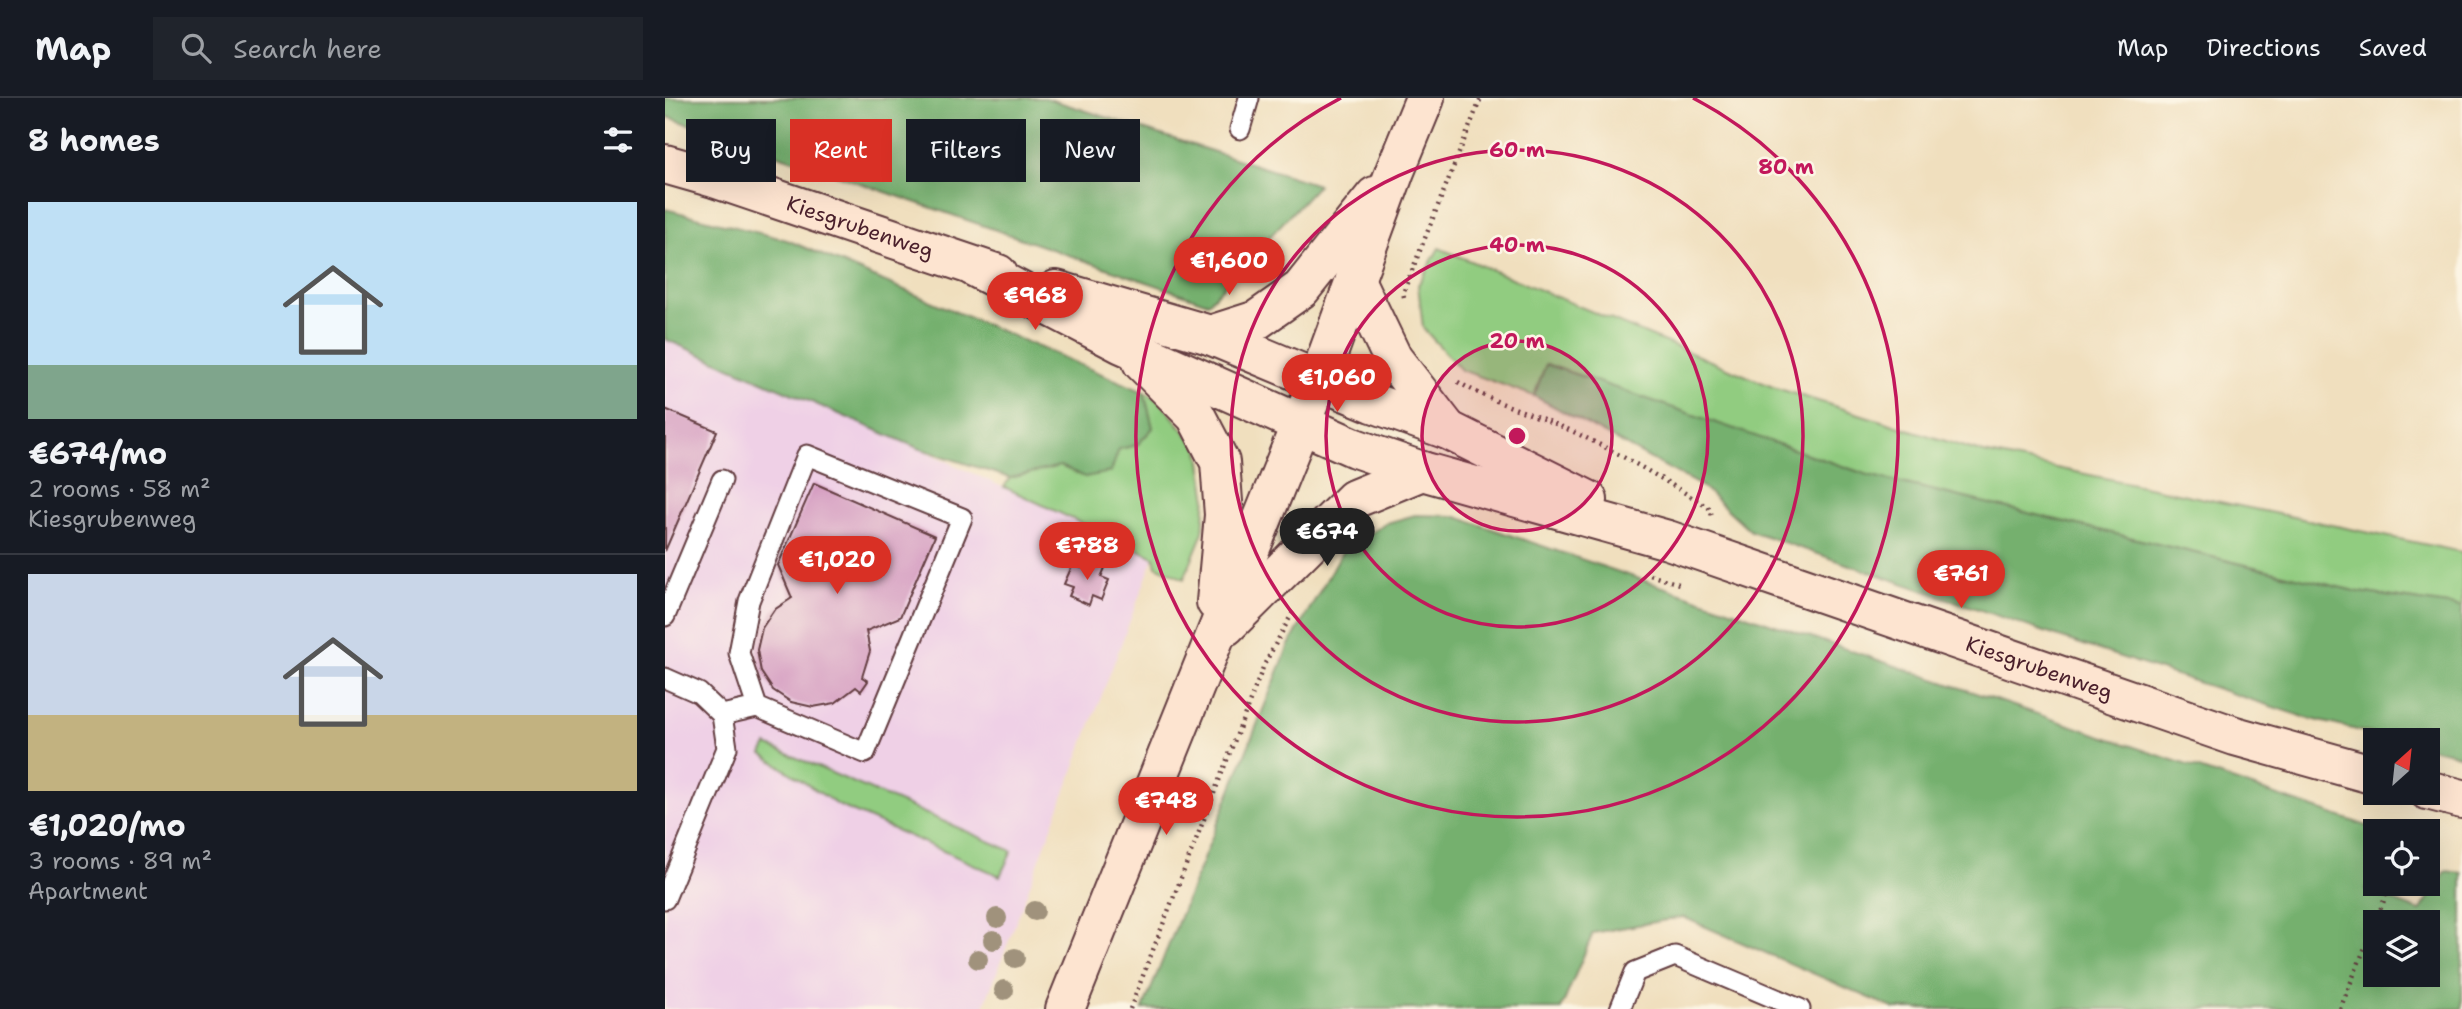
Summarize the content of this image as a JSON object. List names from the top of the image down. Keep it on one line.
{"streets":{"main road":["Kiesgrubenweg"]},"north":"top right","page":{"header":"Map","search":"Search here","nav":["Map","Directions","Saved"],"heading":"8 homes","chip":["Buy","Rent","Filters","New"],"list":[{"name":"€674/mo","note":"2 rooms · 58 m² · Kiesgrubenweg"},{"name":"€1,020/mo","note":"3 rooms · 89 m² · Apartment"}],"price":["€1,600","€968","€1,060","€674","€788","€1,020","€761","€748"]},"rings":["60 m","80 m","40 m","20 m"]}
